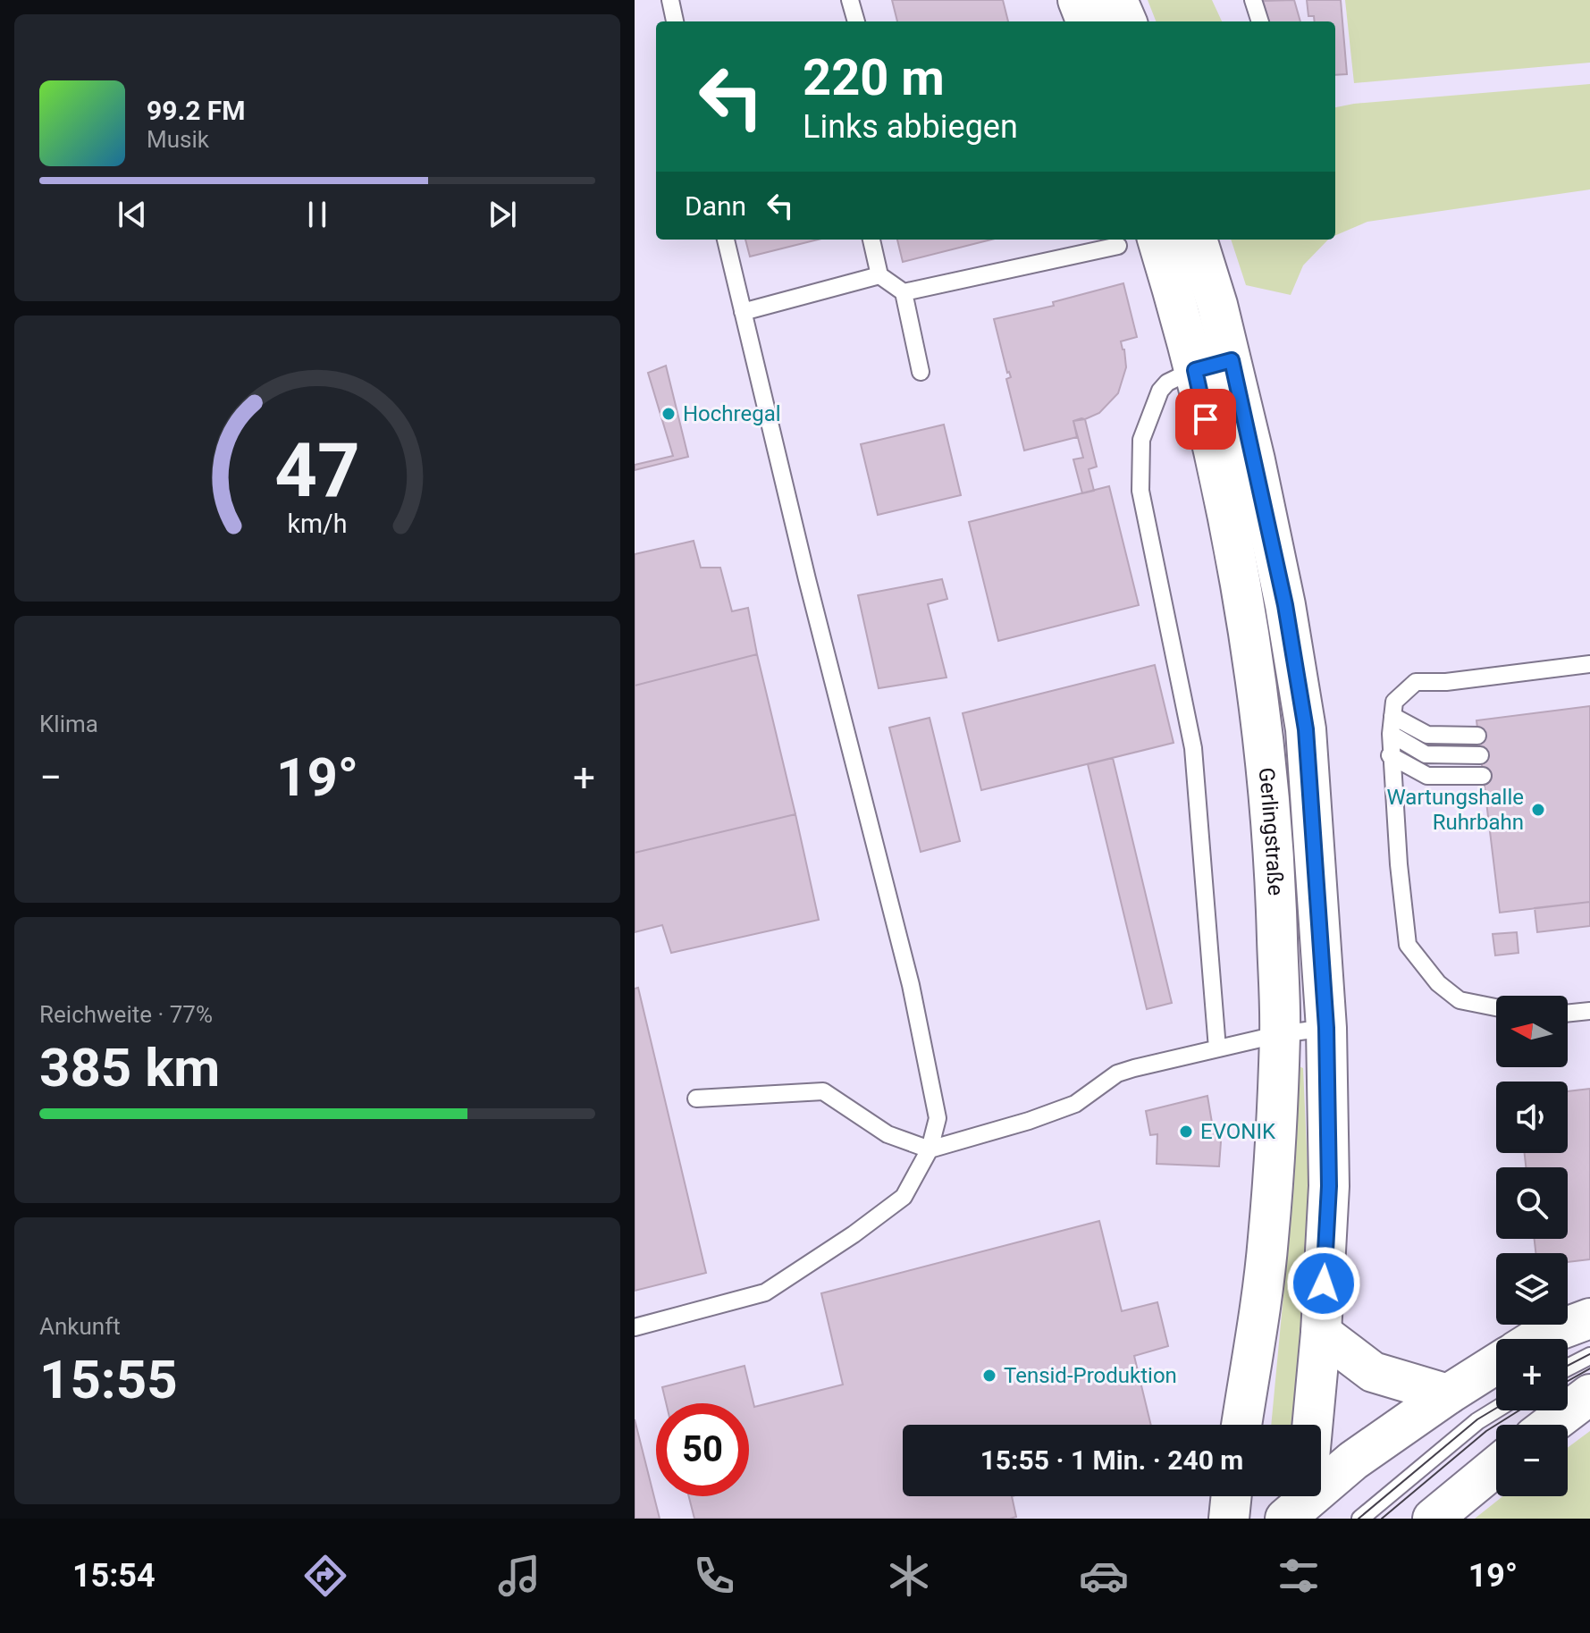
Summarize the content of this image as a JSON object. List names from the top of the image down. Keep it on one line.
{"streets":{"main road":["Gerlingstraße"]},"places":["Hochregal","Wartungshalle Ruhrbahn","EVONIK","Tensid-Produktion"],"north":"left","page":{"turn":["220 m","Links abbiegen"],"song":["99.2 FM","Musik"],"then":"Dann","tile":["Klima",["Reichweite · 77%","385 km"],["Ankunft","15:55"]],"heat":["−","19°","+"],"map_buttons":["+","−"],"limit":"50","trip":"15:55 · 1 Min. · 240 m","tabs":["15:54","19°"],"gauge":["47","km/h"]}}
